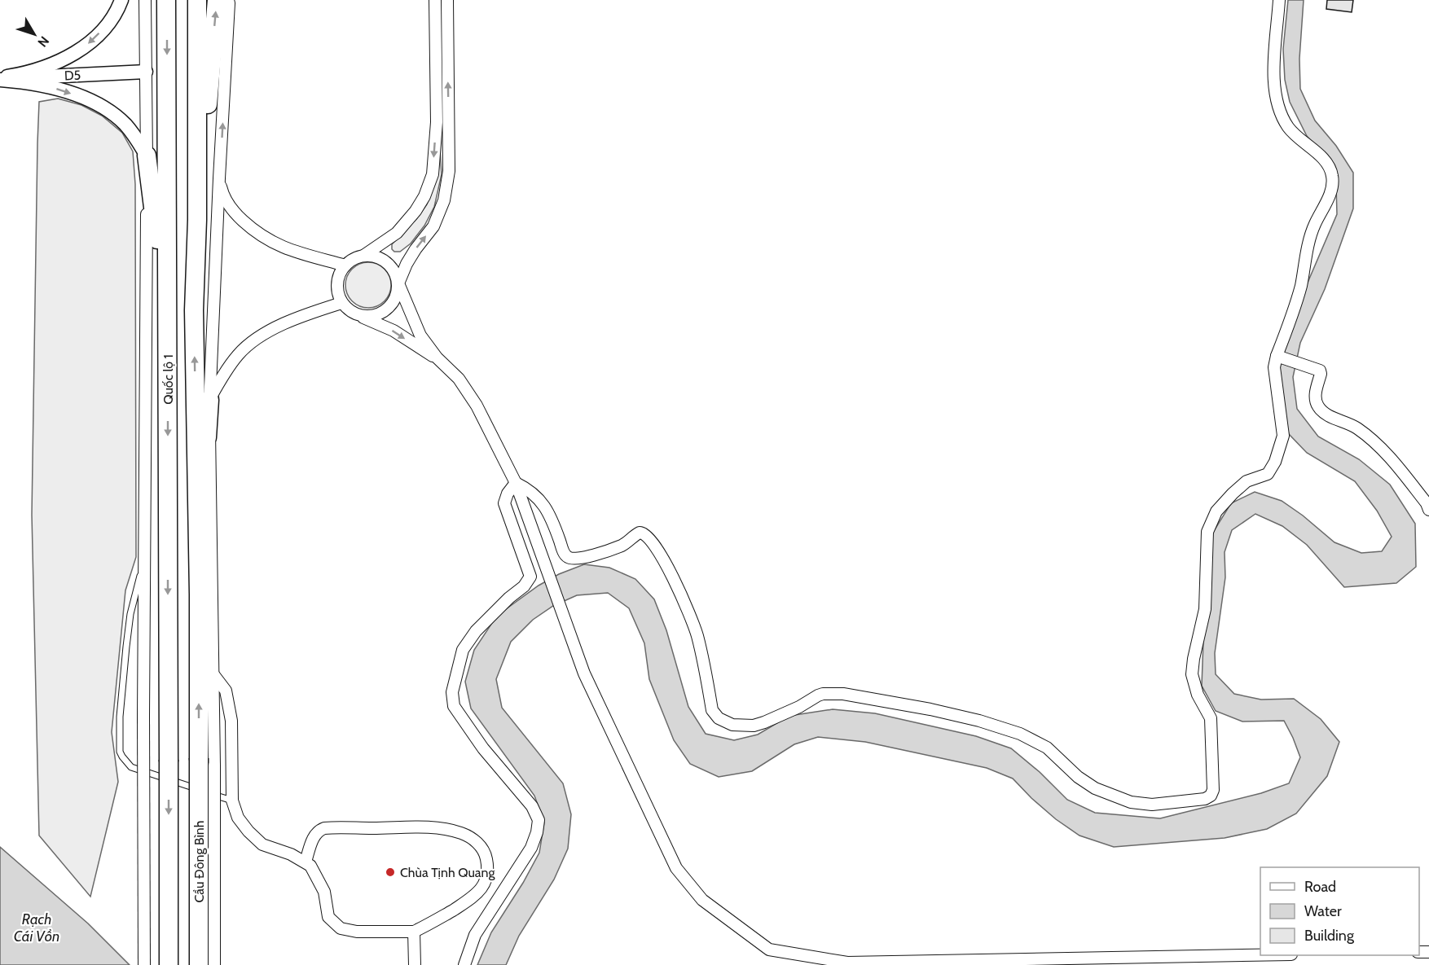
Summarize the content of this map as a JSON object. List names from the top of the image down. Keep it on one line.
{"streets":{"highway":["Quốc lộ 1","Cầu Đông Bình"],"street":["D5"]},"crossings":[["Quốc lộ 1","Cầu Đông Bình"]],"water":["Rạch Cái Vồn"],"places":["Chùa Tịnh Quang"],"legend":["Road","Water","Building"],"north":"bottom right"}
